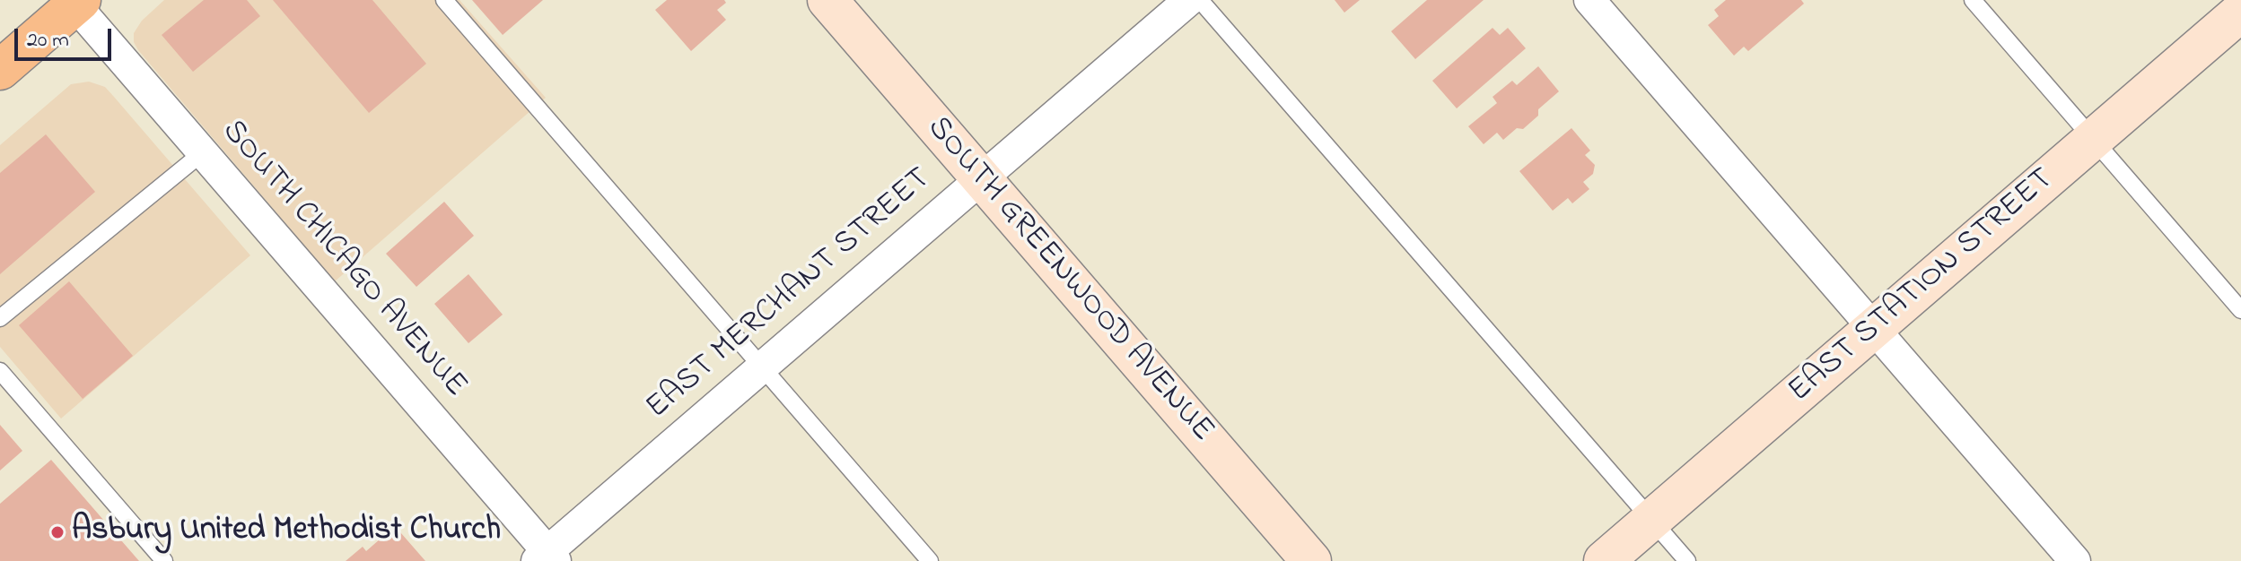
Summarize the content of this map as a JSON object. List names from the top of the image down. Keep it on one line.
{"streets":{"main road":["SOUTH GREENWOOD AVENUE","EAST STATION STREET"],"street":["SOUTH CHICAGO AVENUE","EAST MERCHANT STREET"]},"crossings":[["SOUTH CHICAGO AVENUE","EAST MERCHANT STREET"],["SOUTH GREENWOOD AVENUE","EAST MERCHANT STREET"]],"places":["Asbury United Methodist Church"],"scale_bar":"20 m"}
